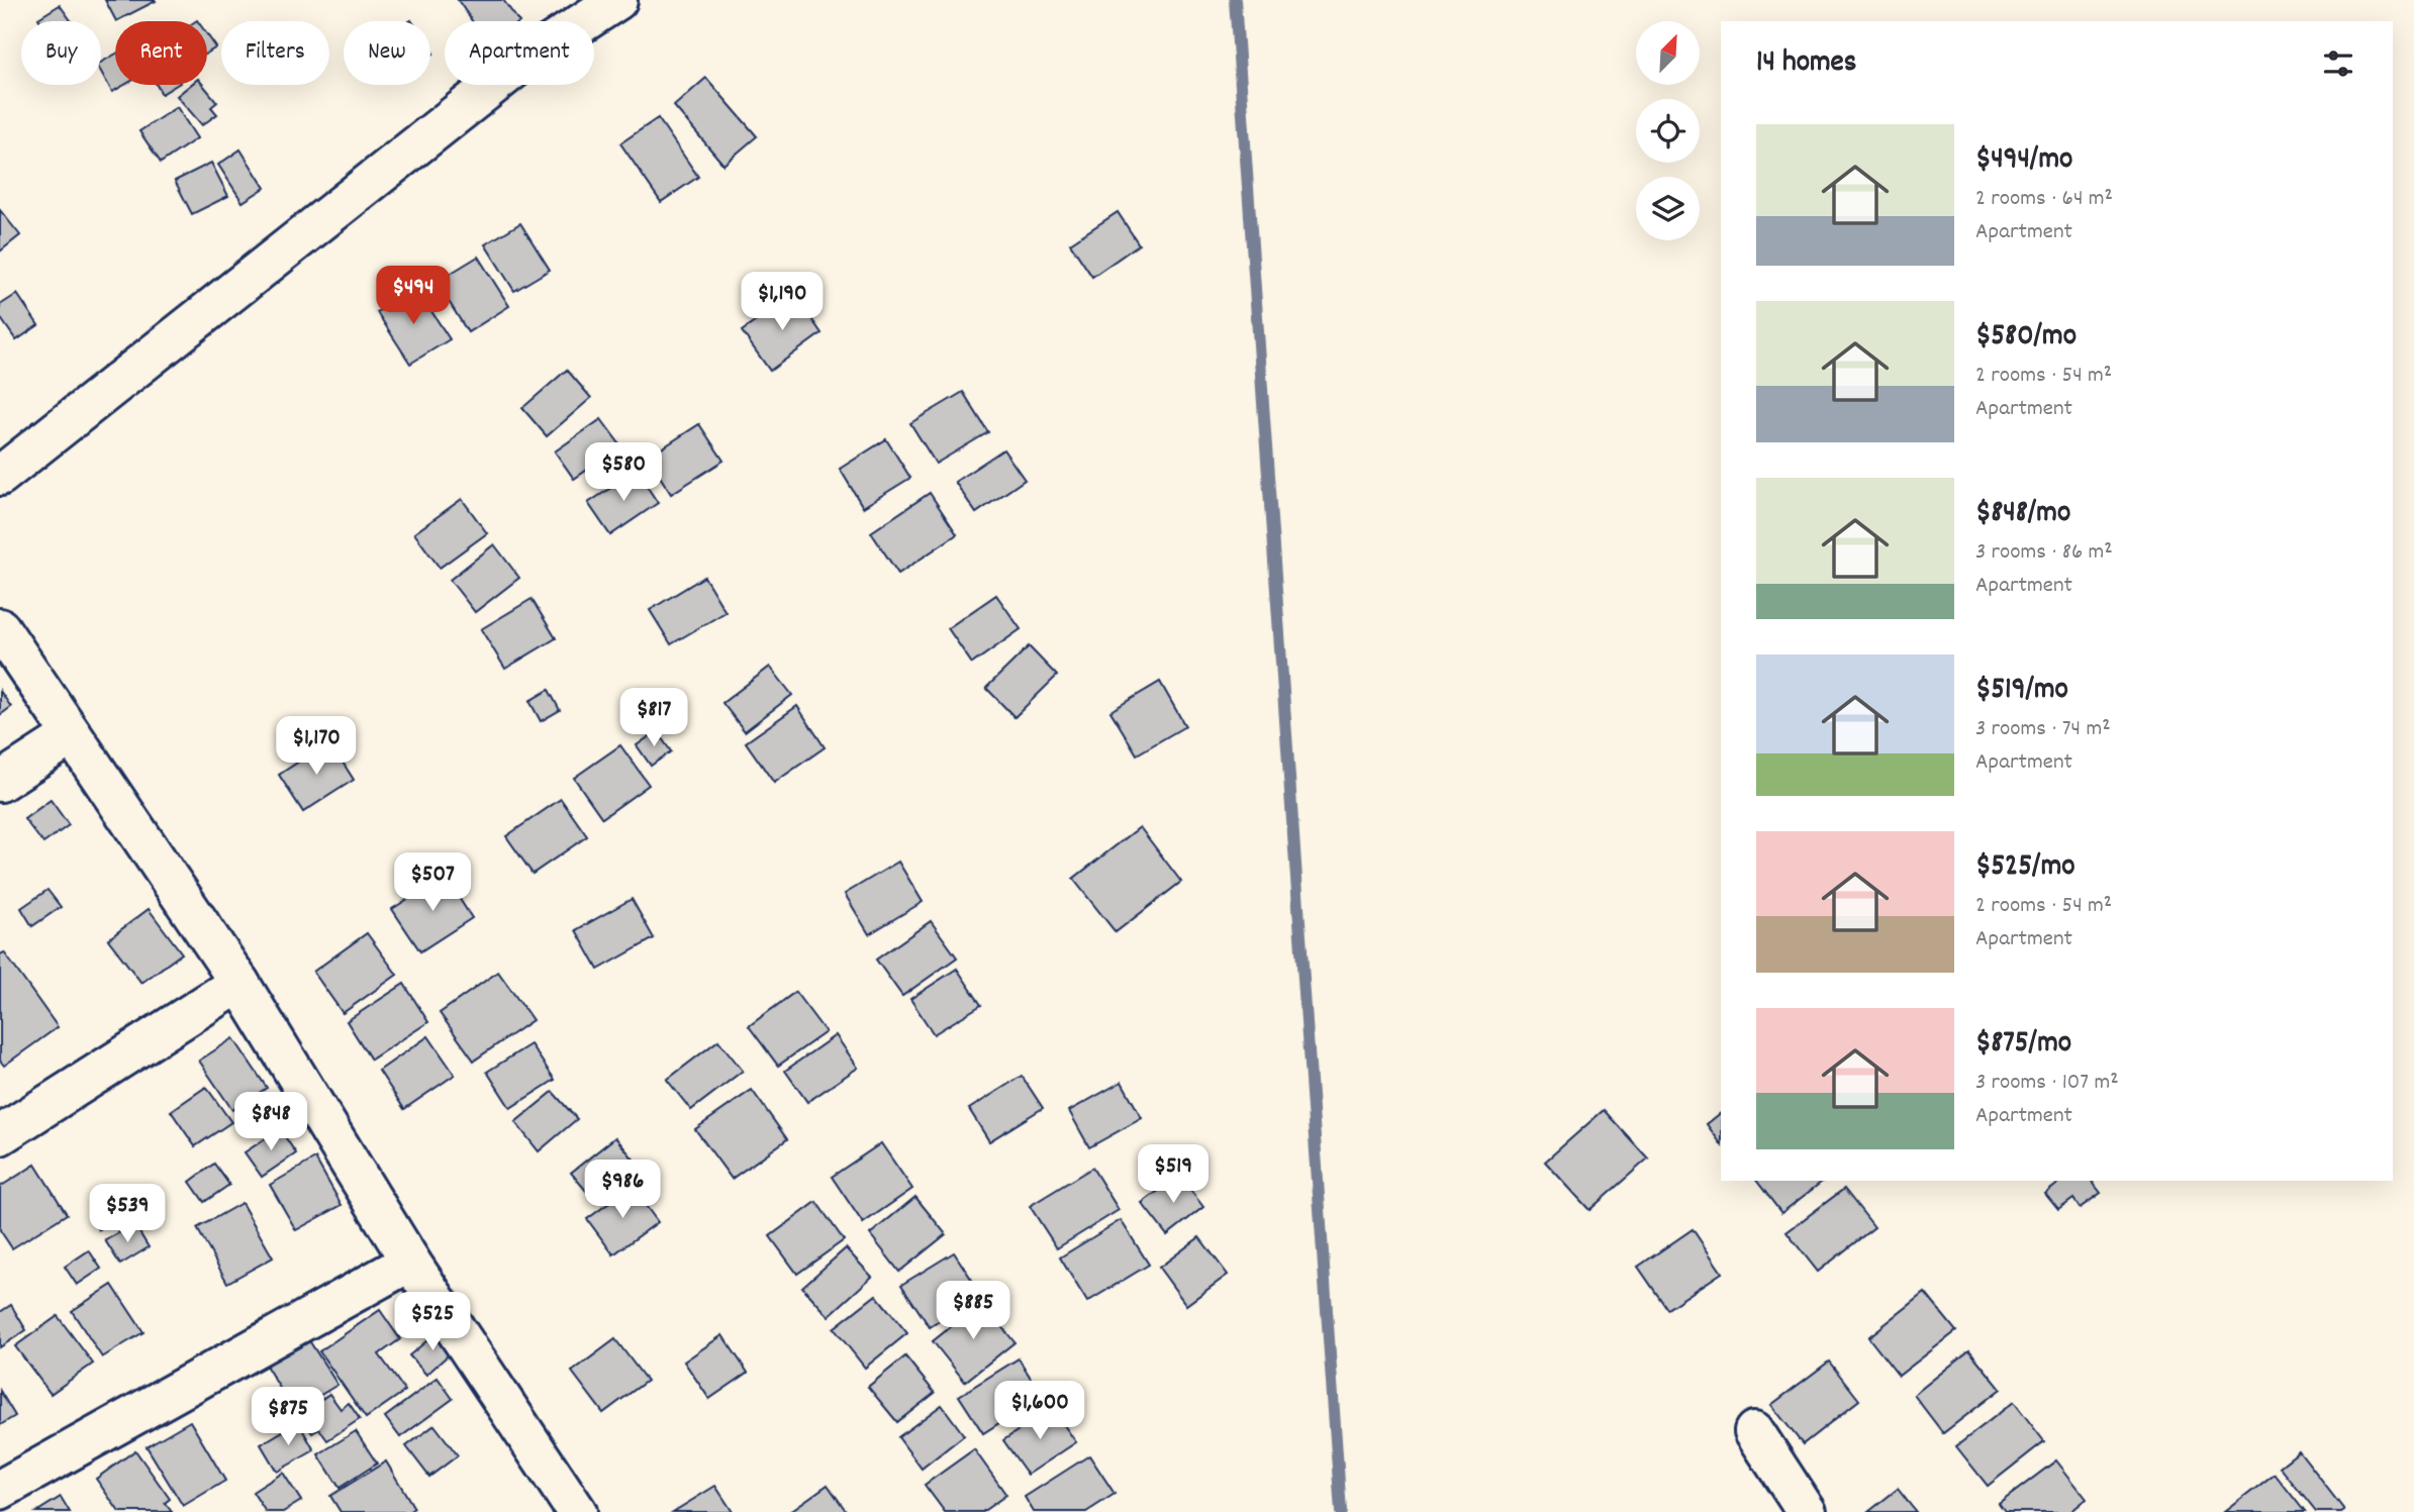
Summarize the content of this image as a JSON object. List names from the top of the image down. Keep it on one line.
{"north":"top right","page":{"chip":["Buy","Rent","Filters","New","Apartment"],"heading":"14 homes","list":[{"name":"$494/mo","note":"2 rooms · 64 m² · Apartment"},{"name":"$580/mo","note":"2 rooms · 54 m² · Apartment"},{"name":"$848/mo","note":"3 rooms · 86 m² · Apartment"},{"name":"$519/mo","note":"3 rooms · 74 m² · Apartment"},{"name":"$525/mo","note":"2 rooms · 54 m² · Apartment"},{"name":"$875/mo","note":"3 rooms · 107 m² · Apartment"}],"price":["$494","$1,190","$580","$817","$1,170","$507","$848","$519","$986","$539","$885","$525","$1,600","$875"]}}
